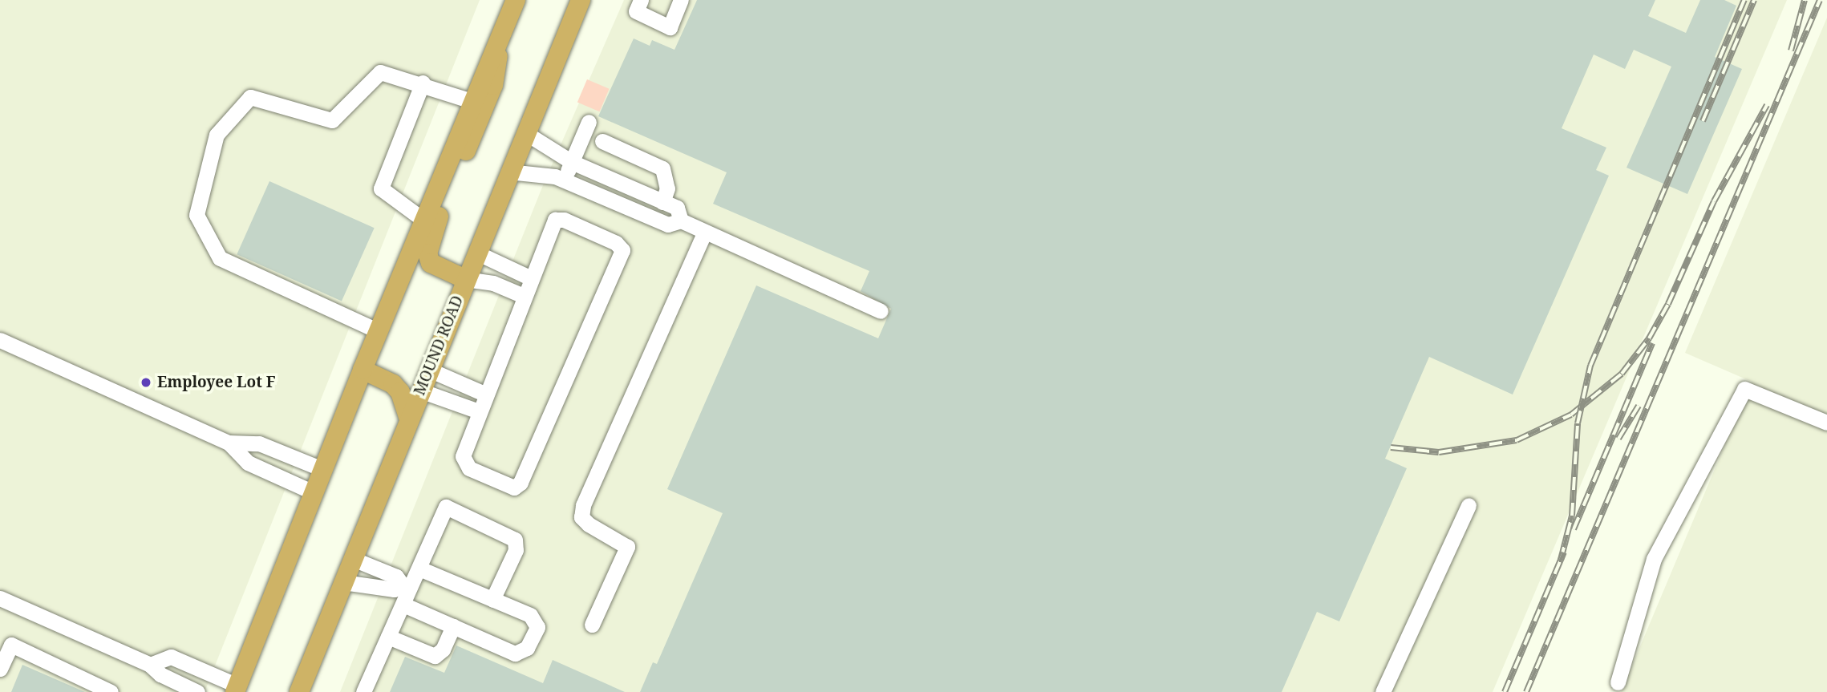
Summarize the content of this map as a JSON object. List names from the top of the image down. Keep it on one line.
{"streets":{"main road":["MOUND ROAD"]},"places":["Employee Lot F"]}
